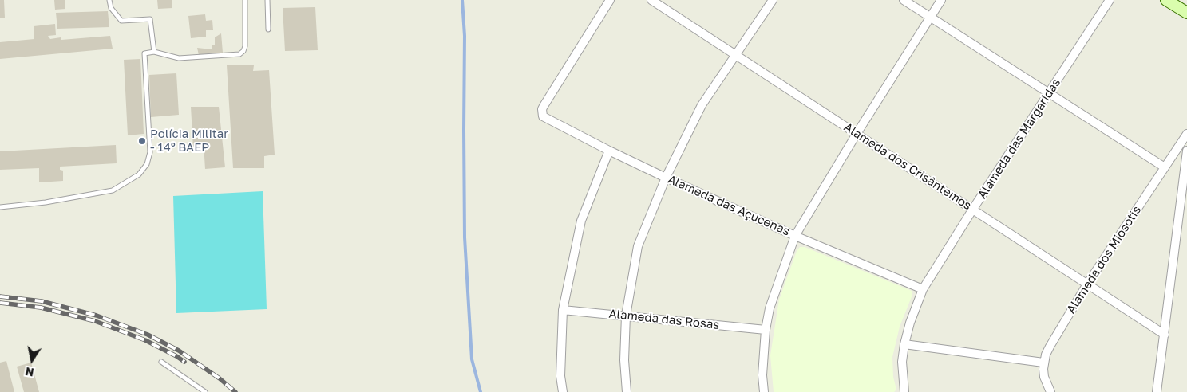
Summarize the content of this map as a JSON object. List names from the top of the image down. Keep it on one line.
{"streets":{"street":["Alameda das Margaridas","Alameda dos Crisântemos","Alameda das Açucenas","Alameda dos Miosotis","Alameda das Rosas"]},"crossings":[["Alameda das Margaridas","Alameda dos Crisântemos"],["Alameda das Margaridas","Alameda das Açucenas"],["Alameda dos Crisântemos","Alameda dos Miosotis"]],"places":["Polícia Militar - 14º BAEP"],"north":"bottom"}
